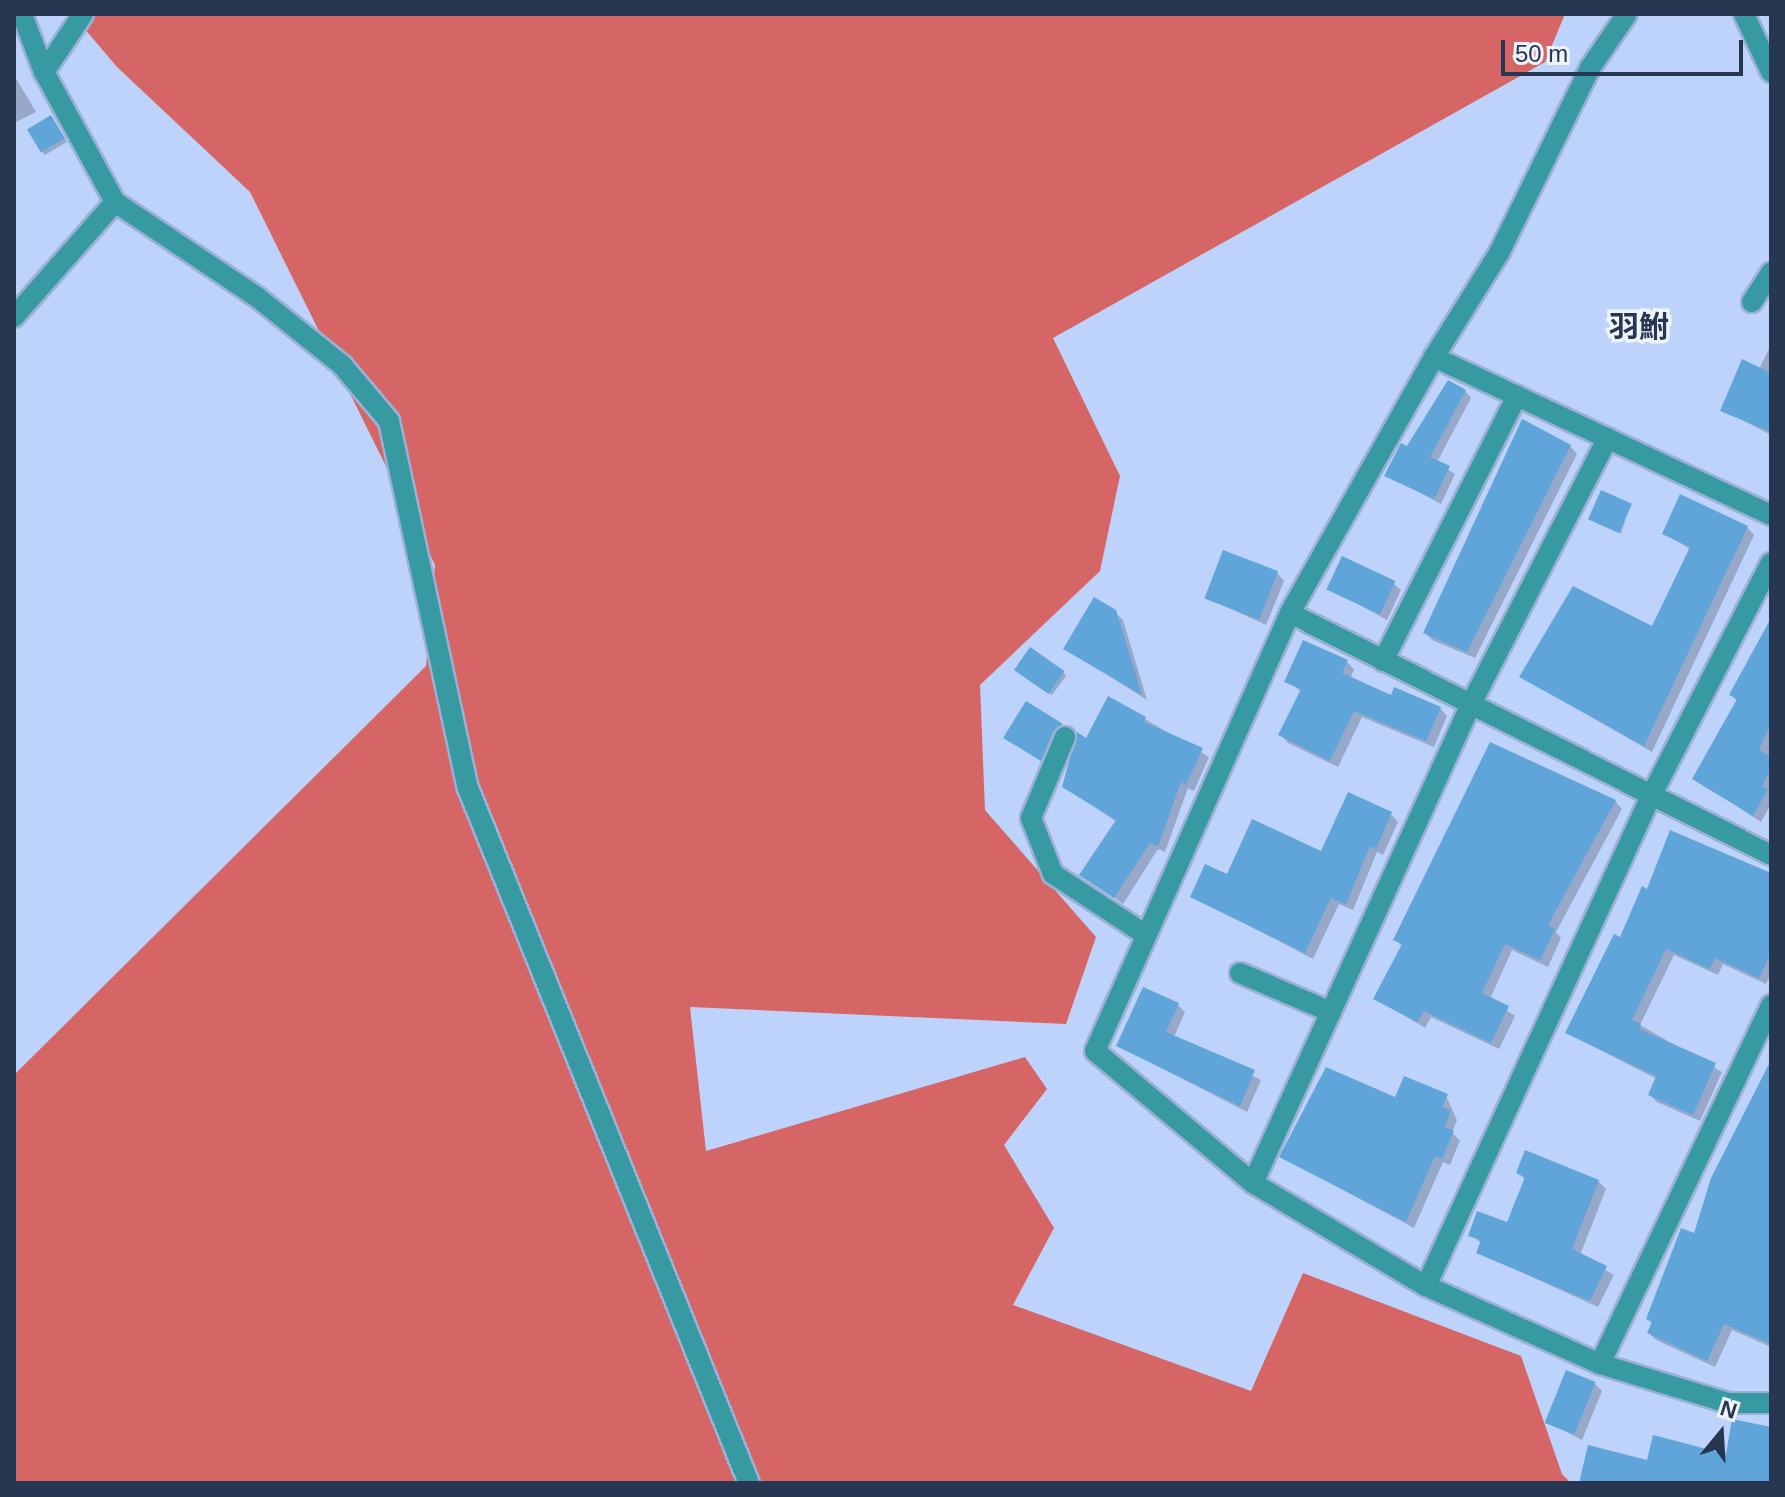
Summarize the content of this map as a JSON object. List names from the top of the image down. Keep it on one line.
{"districts":["羽鮒"],"scale_bar":"50 m","north":"top"}
